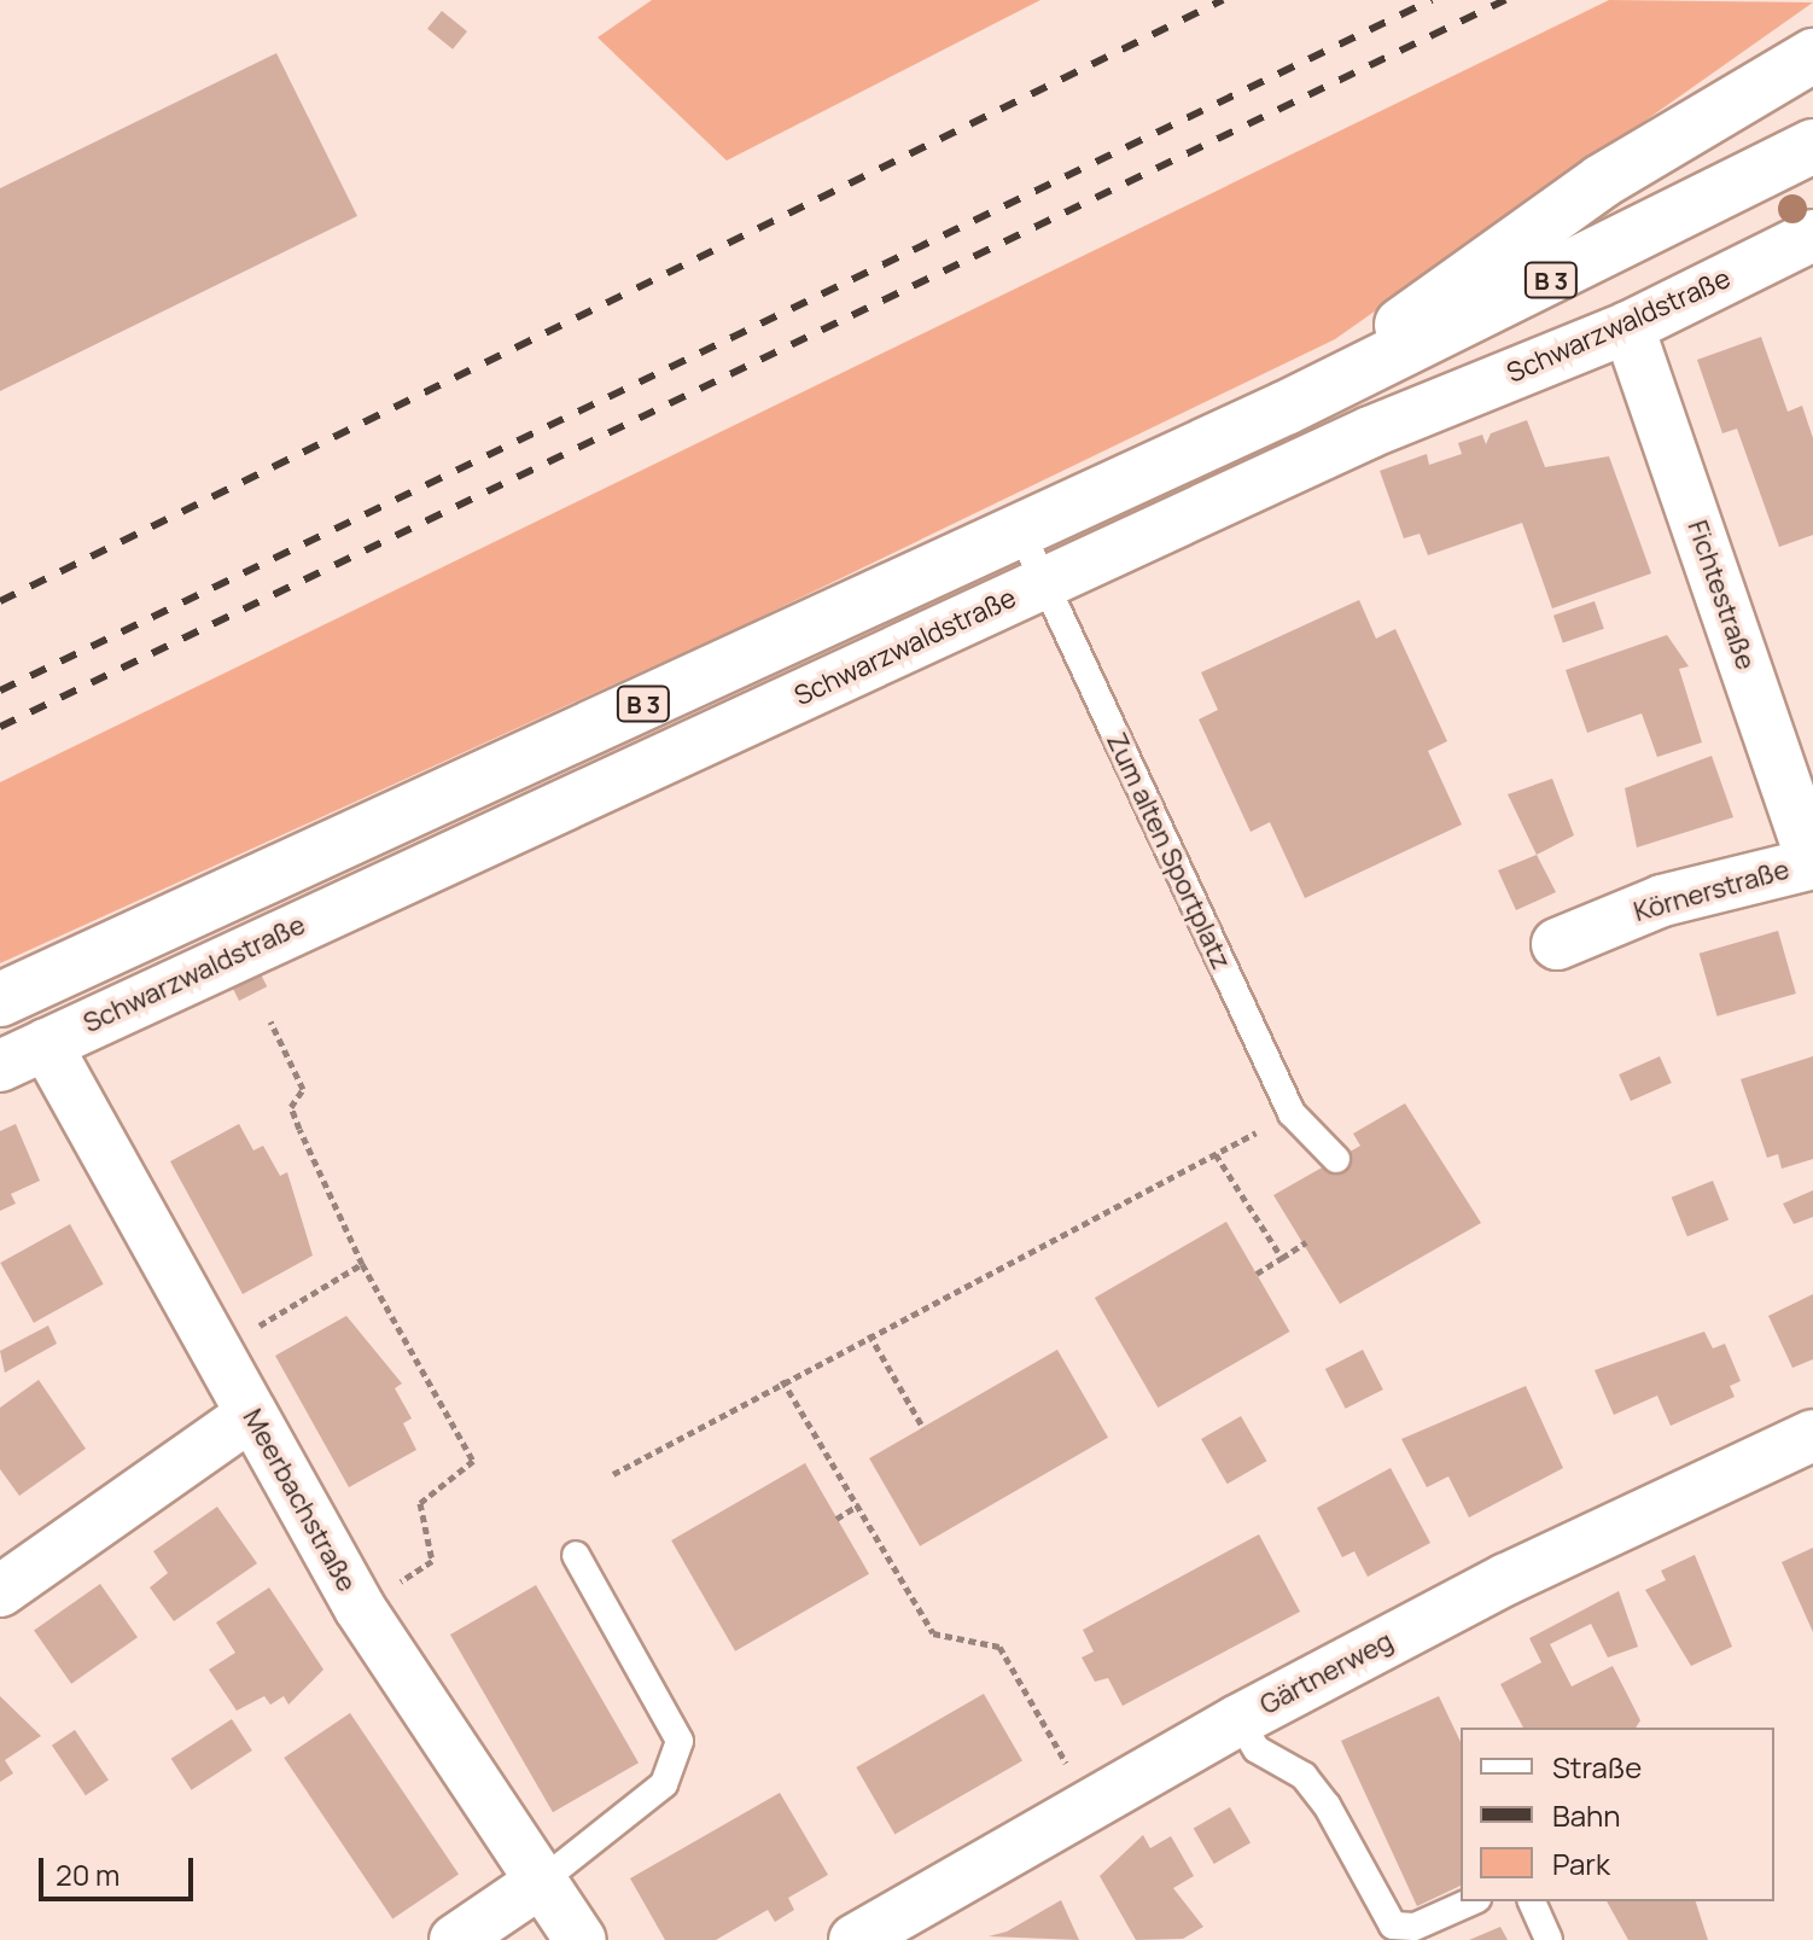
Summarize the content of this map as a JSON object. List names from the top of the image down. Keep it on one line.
{"streets":{"main road":["B 3"],"street":["Schwarzwaldstraße","Fichtestraße","Körnerstraße","Meerbachstraße","Gärtnerweg"],"lane":["Zum alten Sportplatz"]},"crossings":[["B 3","Zum alten Sportplatz"],["Schwarzwaldstraße","Fichtestraße"],["Schwarzwaldstraße","Zum alten Sportplatz"],["Schwarzwaldstraße","Meerbachstraße"],["Fichtestraße","Körnerstraße"]],"legend":["Straße","Bahn","Park"],"scale_bar":"20 m"}
